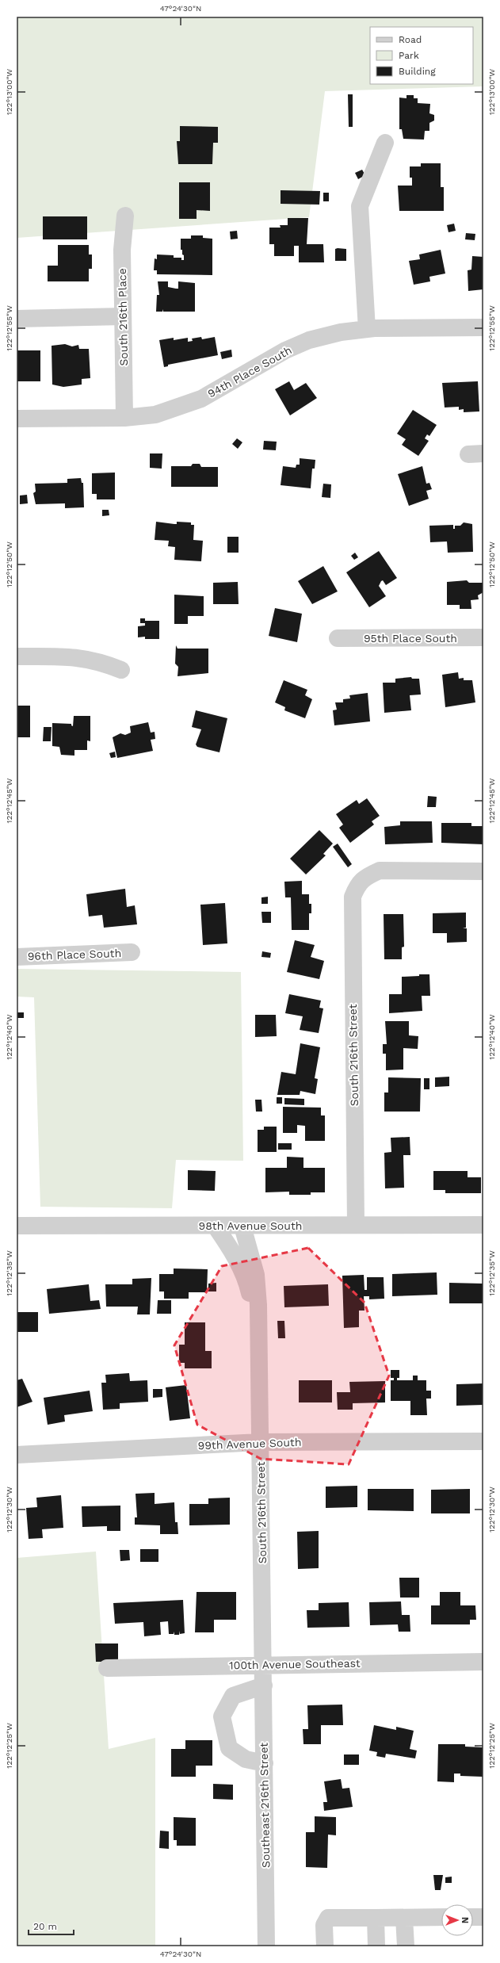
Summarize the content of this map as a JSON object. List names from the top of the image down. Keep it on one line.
{"streets":{"street":["South 216th Place","94th Place South","95th Place South","96th Place South","South 216th Street","98th Avenue South","99th Avenue South","100th Avenue Southeast","Southeast 216th Street"]},"crossings":[["South 216th Place","94th Place South"],["South 216th Street","98th Avenue South"],["South 216th Street","99th Avenue South"],["South 216th Street","100th Avenue Southeast"],["South 216th Street","Southeast 216th Street"],["100th Avenue Southeast","Southeast 216th Street"]],"legend":["Road","Park","Building"],"scale_bar":"20 m","north":"right","coordinates":["47°24'30\"N","122°13'00\"W","122°12'55\"W","122°12'50\"W","122°12'45\"W","122°12'40\"W","122°12'35\"W","122°12'30\"W","122°12'25\"W"]}
